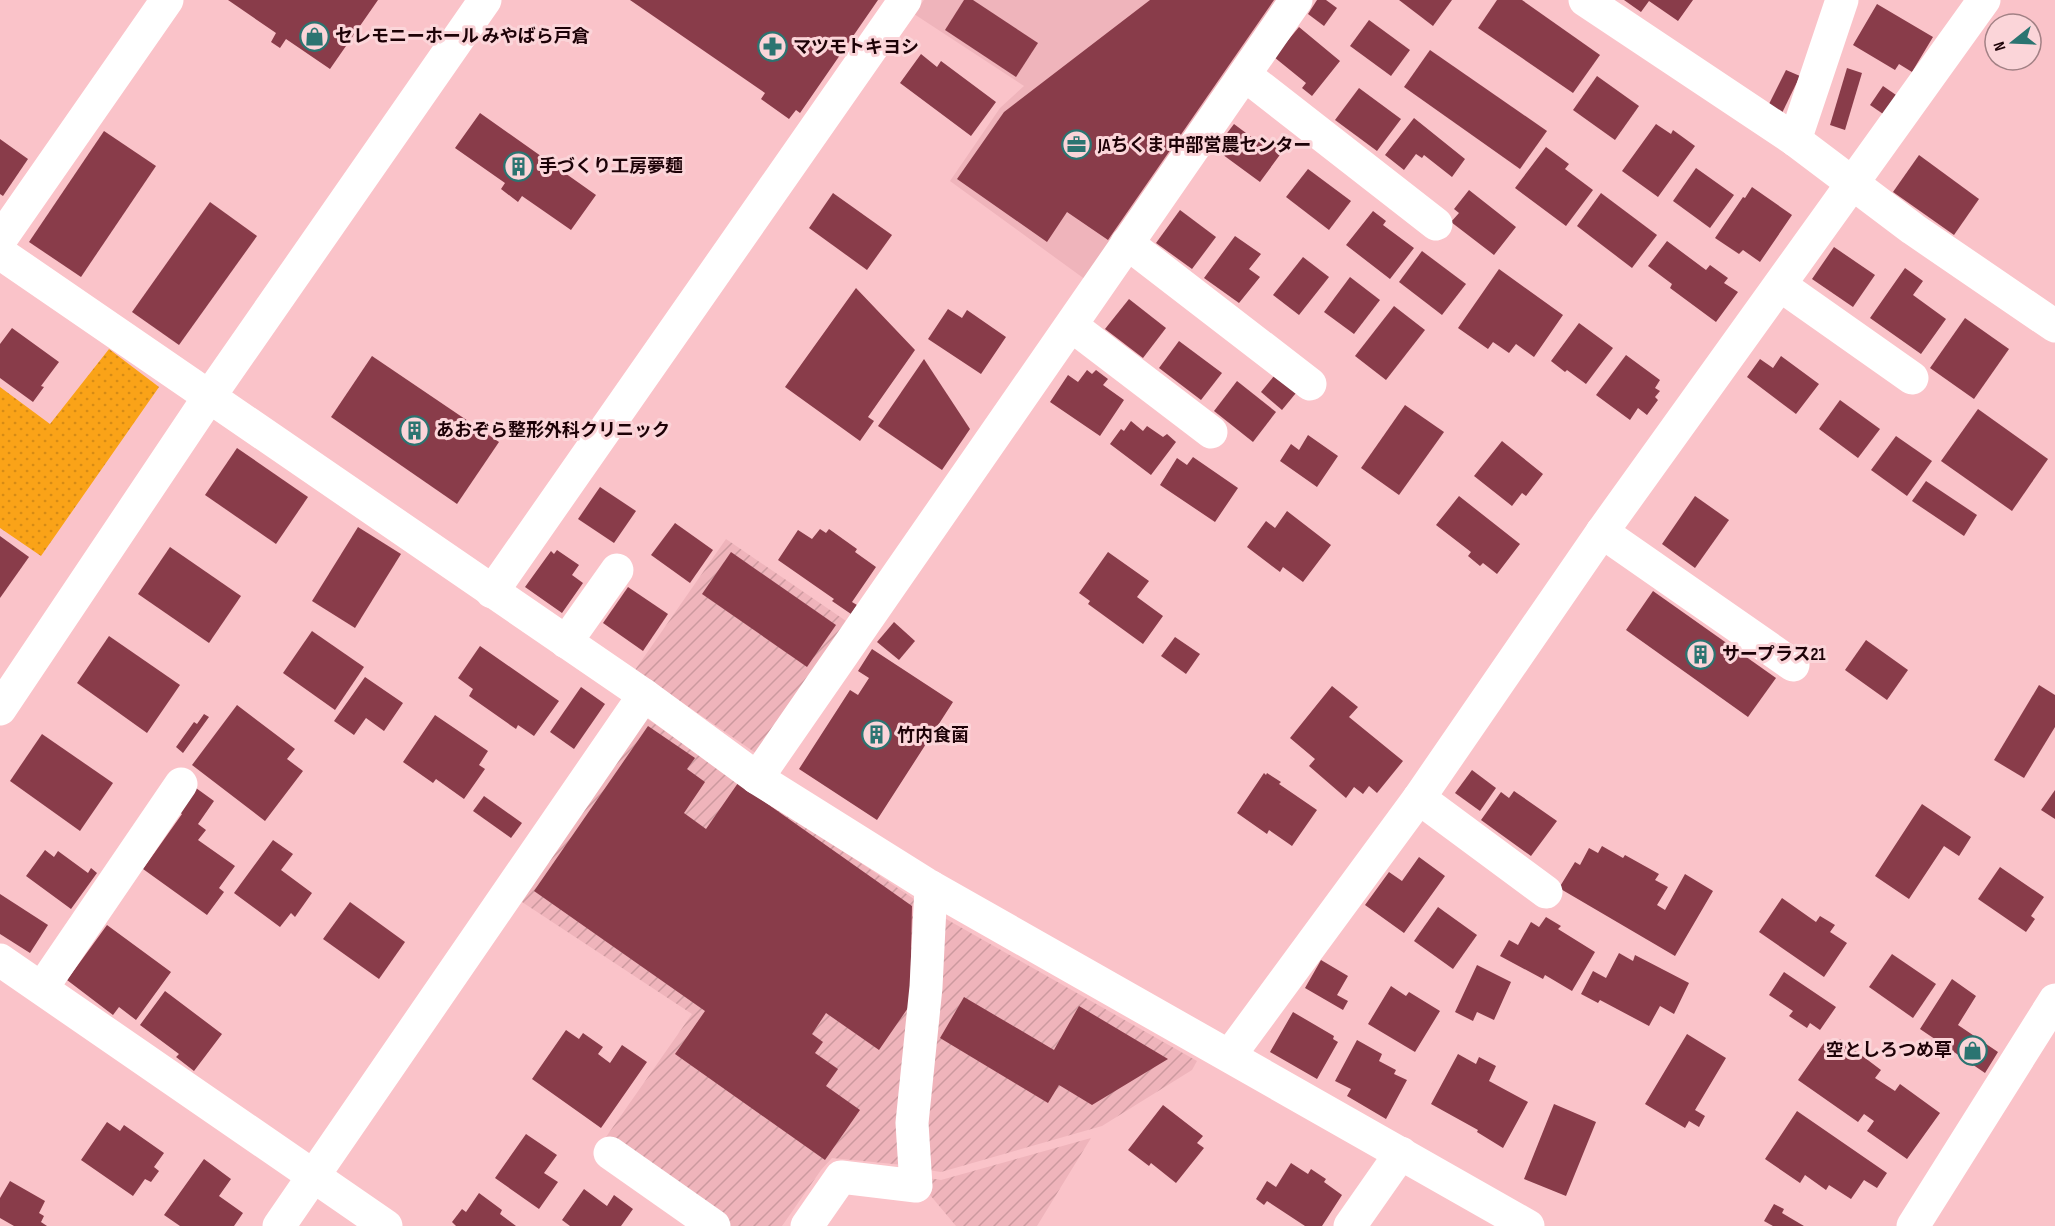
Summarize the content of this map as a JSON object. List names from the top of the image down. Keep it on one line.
{"places":{"shop":["セレモニーホール みやばら戸倉","空としろつめ草"],"pharmacy":["マツモトキヨシ"],"office":["JAちくま 中部営農センター"],"building":["手づくり工房夢麺","あおぞら整形外科クリニック","サープラス21","竹内食菌"]},"north":"left"}
